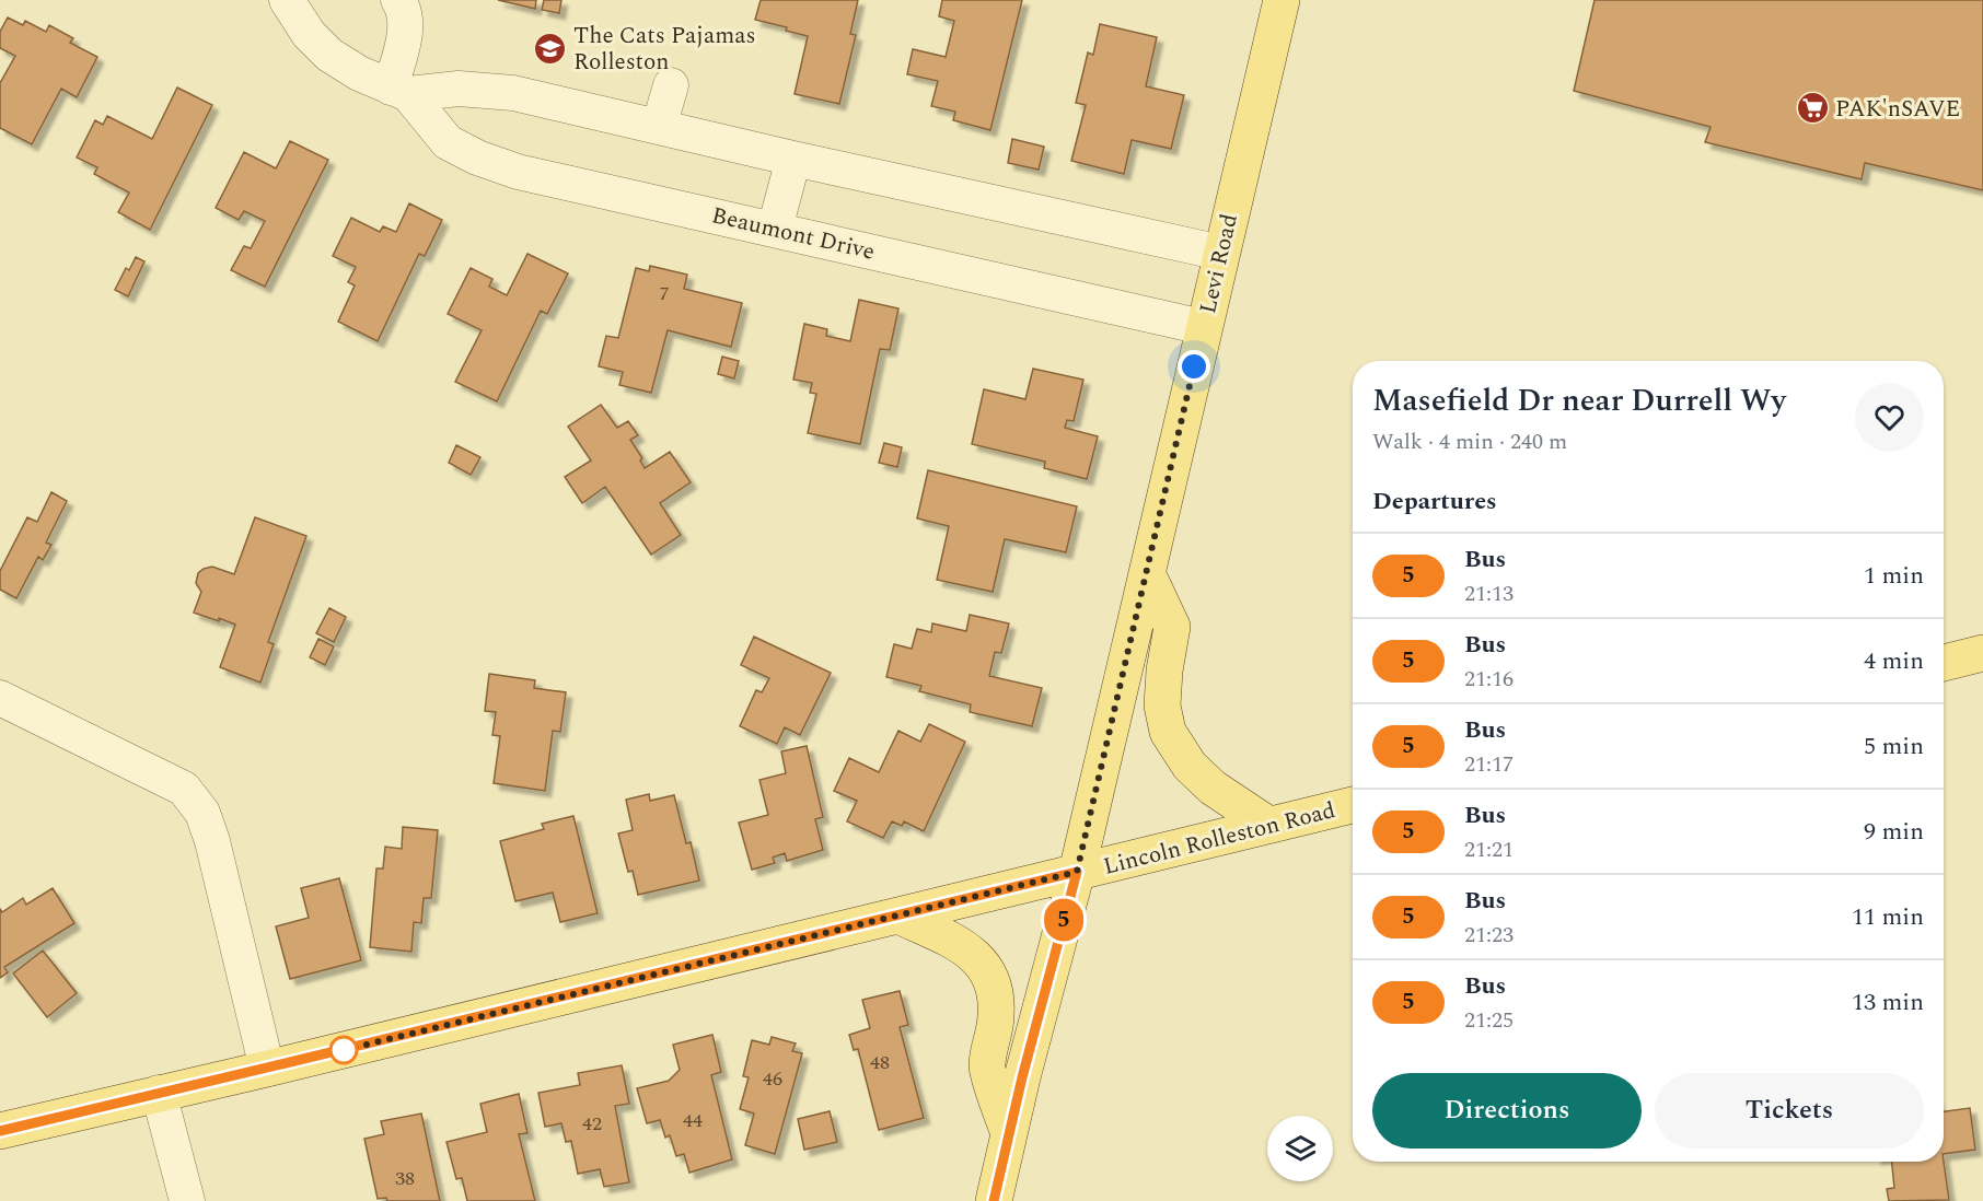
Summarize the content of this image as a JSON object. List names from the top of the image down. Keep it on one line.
{"streets":{"main road":["Levi Road","Lincoln Rolleston Road"],"street":["Beaumont Drive"]},"crossings":[["Beaumont Drive","Levi Road"],["Levi Road","Lincoln Rolleston Road"]],"places":{"school or university":["The Cats Pajamas Rolleston"],"supermarket":["PAK'nSAVE"]},"lines":["bus line 5"],"house_numbers":["7","48","46","44","42","38"],"page":{"on_map":"5","heading":[["Masefield Dr near Durrell Wy","Walk · 4 min · 240 m"],"Departures"],"list":[{"mark":"5","name":"Bus","note":"21:13","value":"1 min"},{"mark":"5","name":"Bus","note":"21:16","value":"4 min"},{"mark":"5","name":"Bus","note":"21:17","value":"5 min"},{"mark":"5","name":"Bus","note":"21:21","value":"9 min"},{"mark":"5","name":"Bus","note":"21:23","value":"11 min"},{"mark":"5","name":"Bus","note":"21:25","value":"13 min"}],"buttons":["Directions","Tickets"]}}
